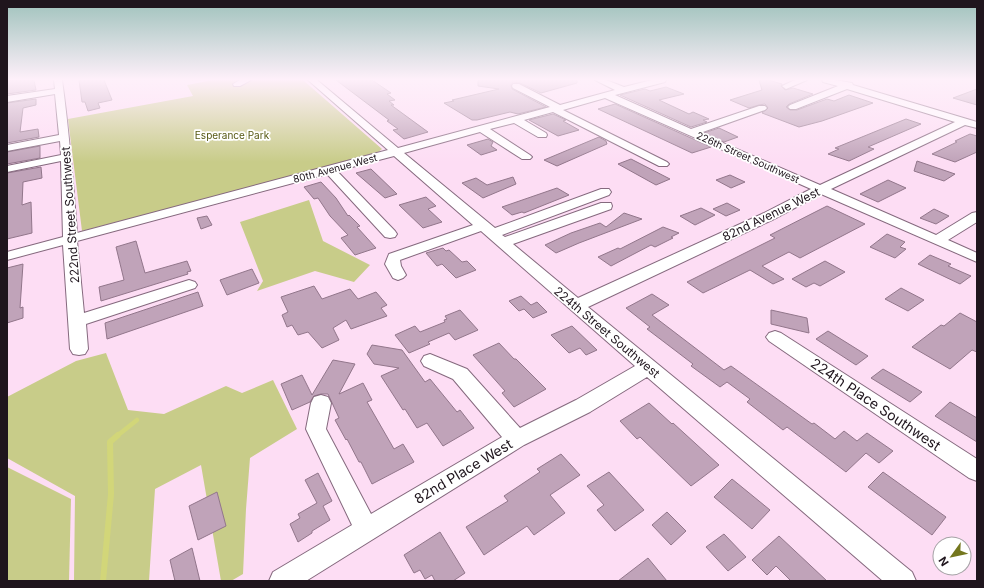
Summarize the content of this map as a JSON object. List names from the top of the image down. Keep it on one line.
{"streets":{"street":["226th Street Southwest","80th Avenue West","82nd Avenue West","222nd Street Southwest","224th Street Southwest","224th Place Southwest","82nd Place West"]},"crossings":[["226th Street Southwest","82nd Avenue West"],["80th Avenue West","222nd Street Southwest"],["80th Avenue West","224th Street Southwest"],["82nd Avenue West","224th Street Southwest"],["224th Street Southwest","82nd Place West"]],"parks":["Esperance Park"],"north":"bottom left"}
